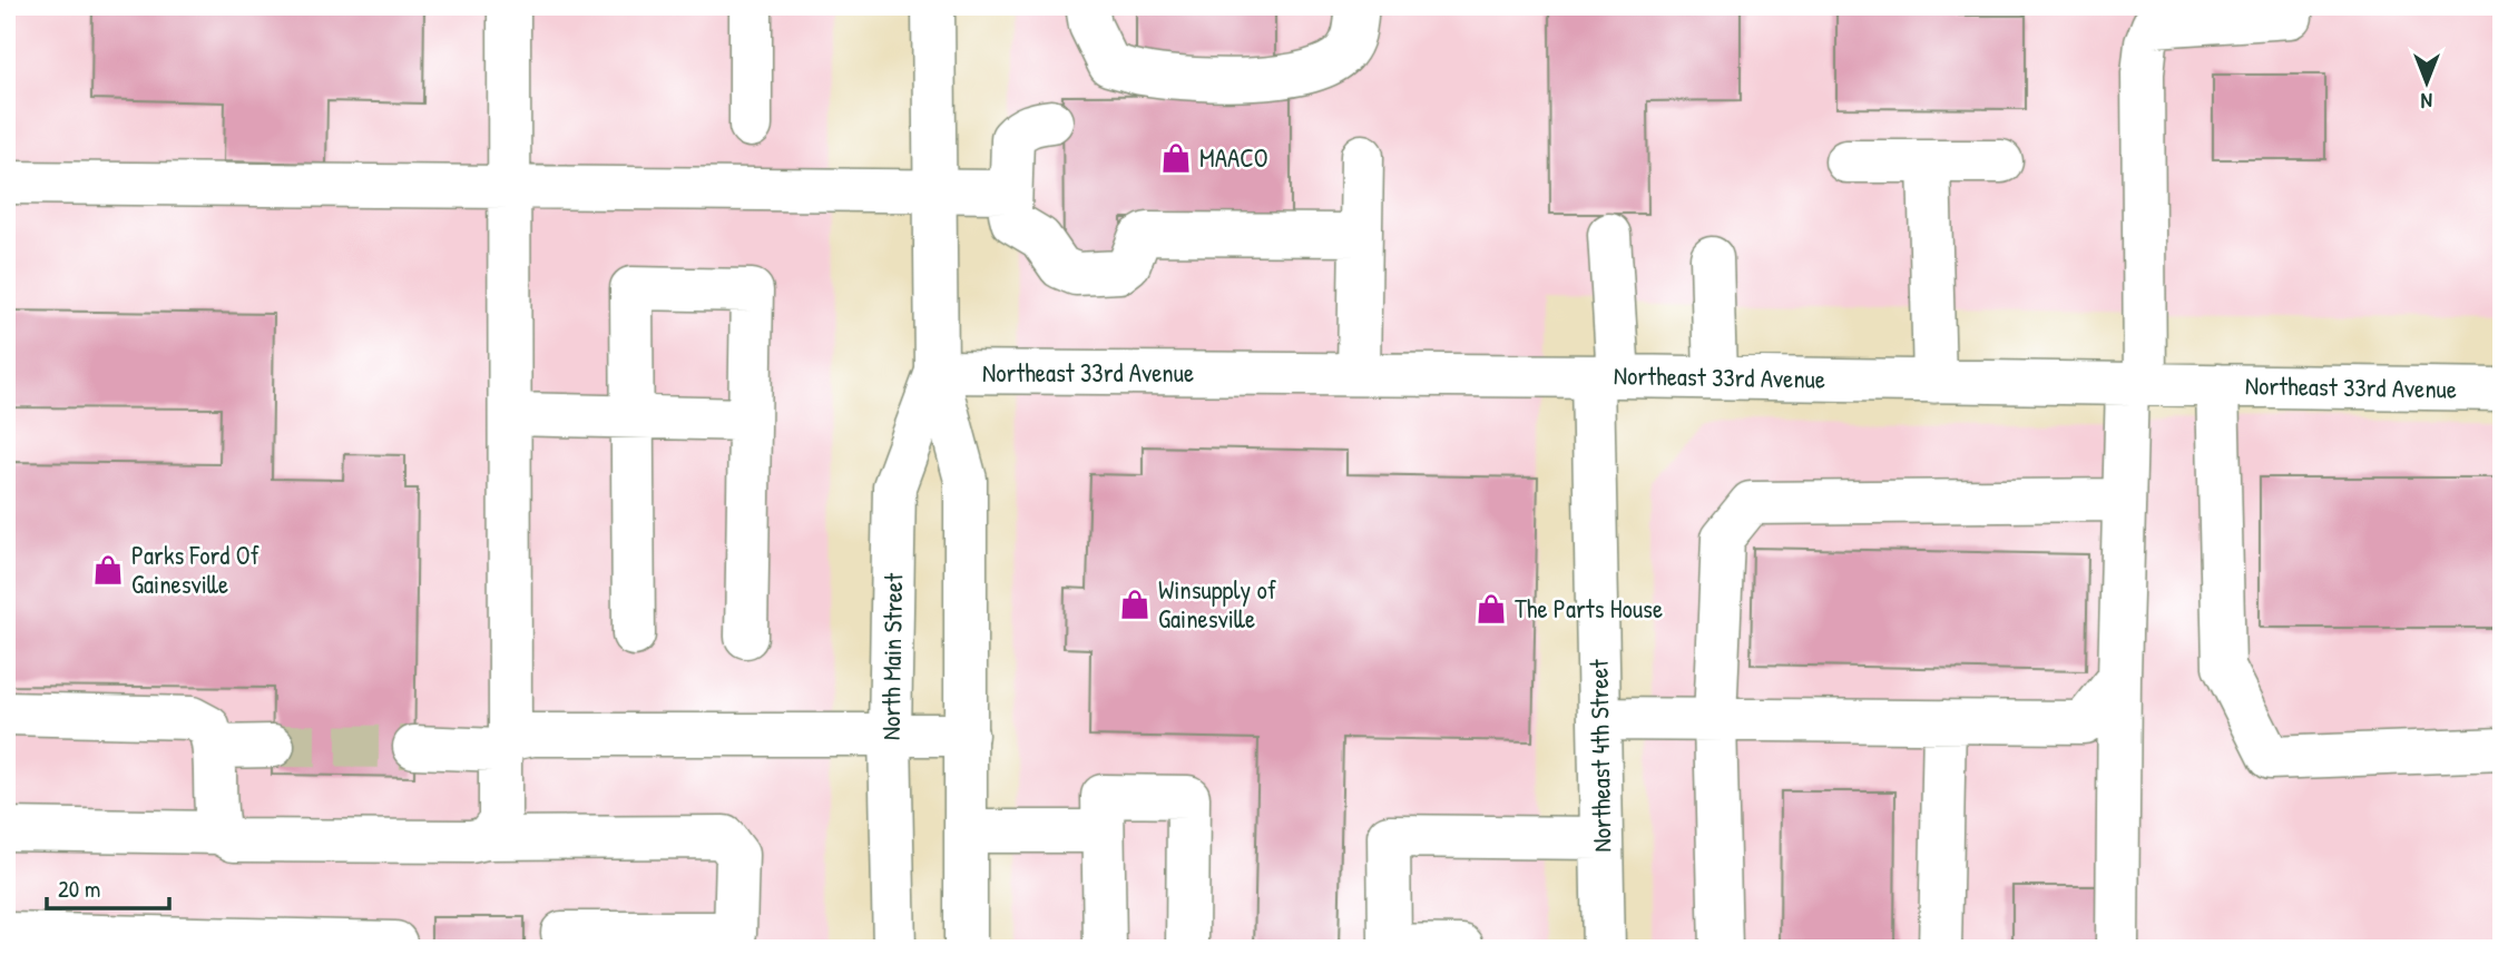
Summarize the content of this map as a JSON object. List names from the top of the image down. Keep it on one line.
{"streets":{"street":["Northeast 33rd Avenue","North Main Street","Northeast 4th Street"]},"crossings":[["Northeast 33rd Avenue","North Main Street"],["Northeast 33rd Avenue","Northeast 4th Street"]],"places":{"shop":["MAACO","Parks Ford Of Gainesville","Winsupply of Gainesville","The Parts House"]},"scale_bar":"20 m","north":"bottom"}
